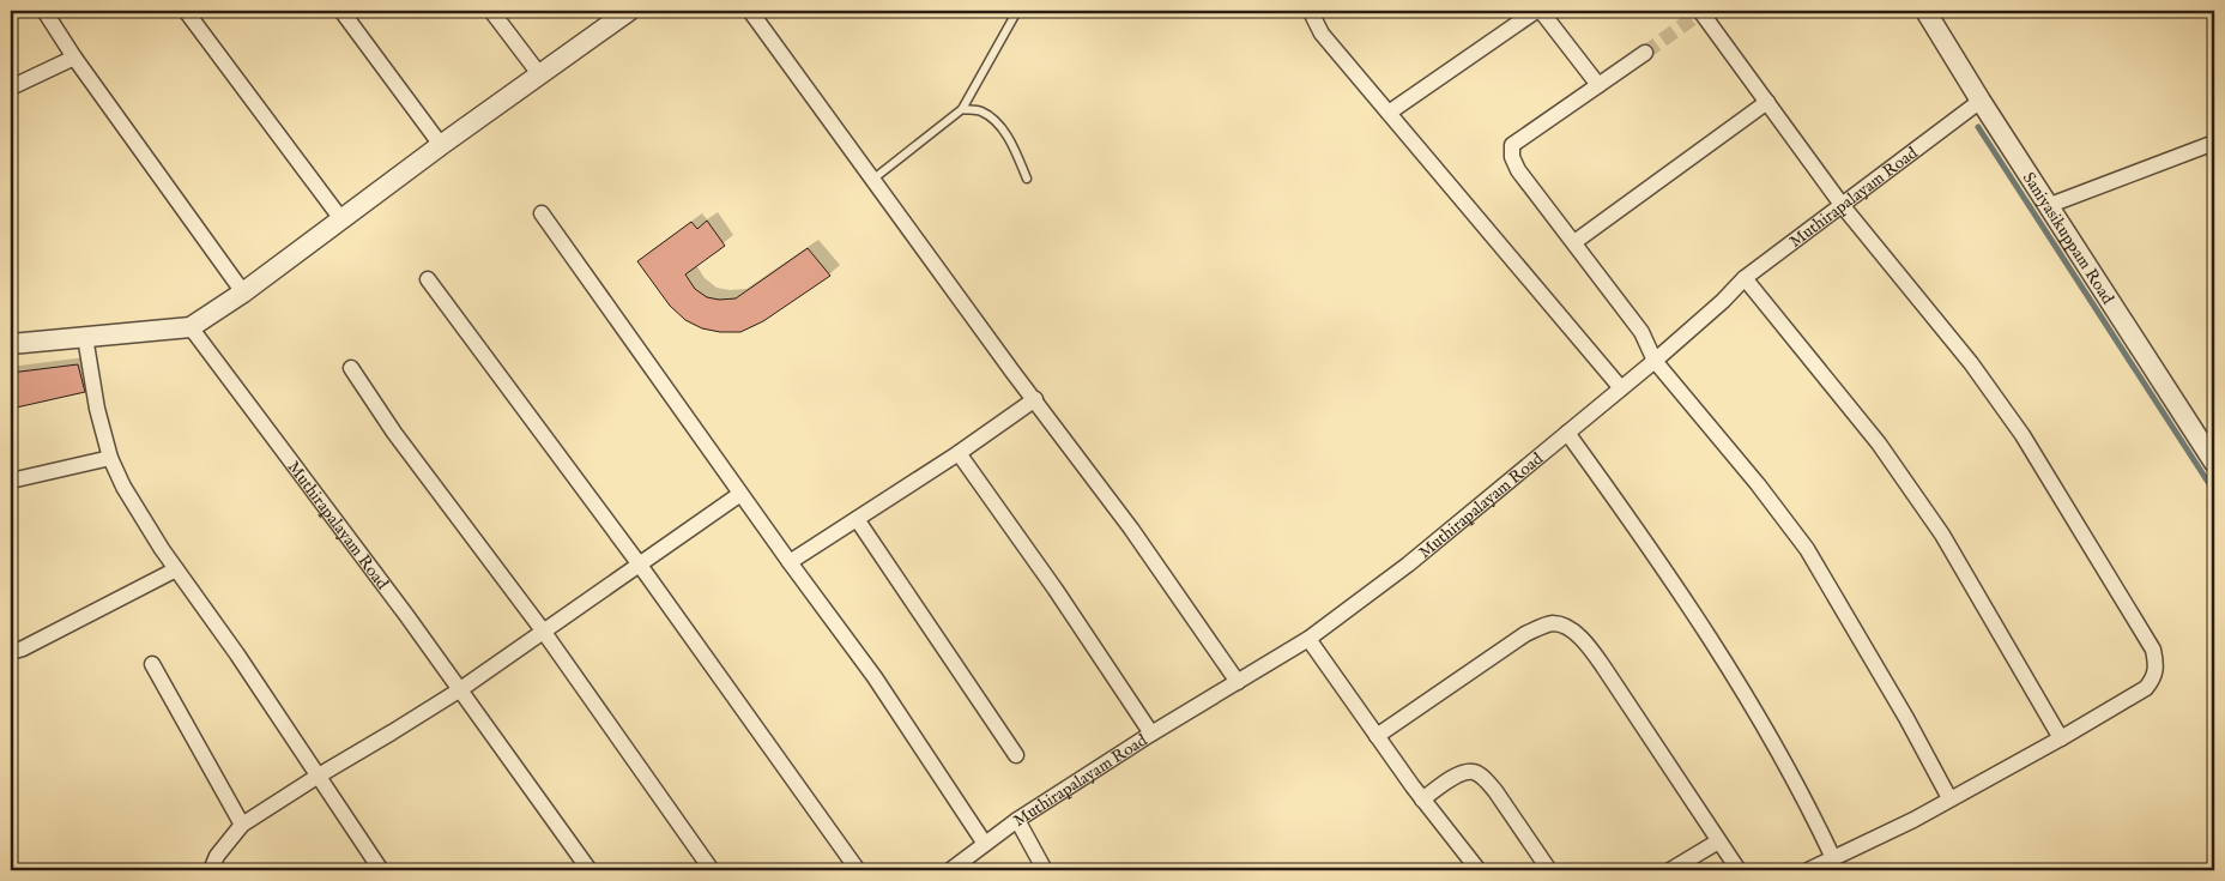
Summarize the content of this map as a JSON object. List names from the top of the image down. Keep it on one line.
{"streets":{"street":["Muthirapalayam Road","Saniyasikuppam Road"]},"crossings":[["Muthirapalayam Road","Saniyasikuppam Road"]]}
